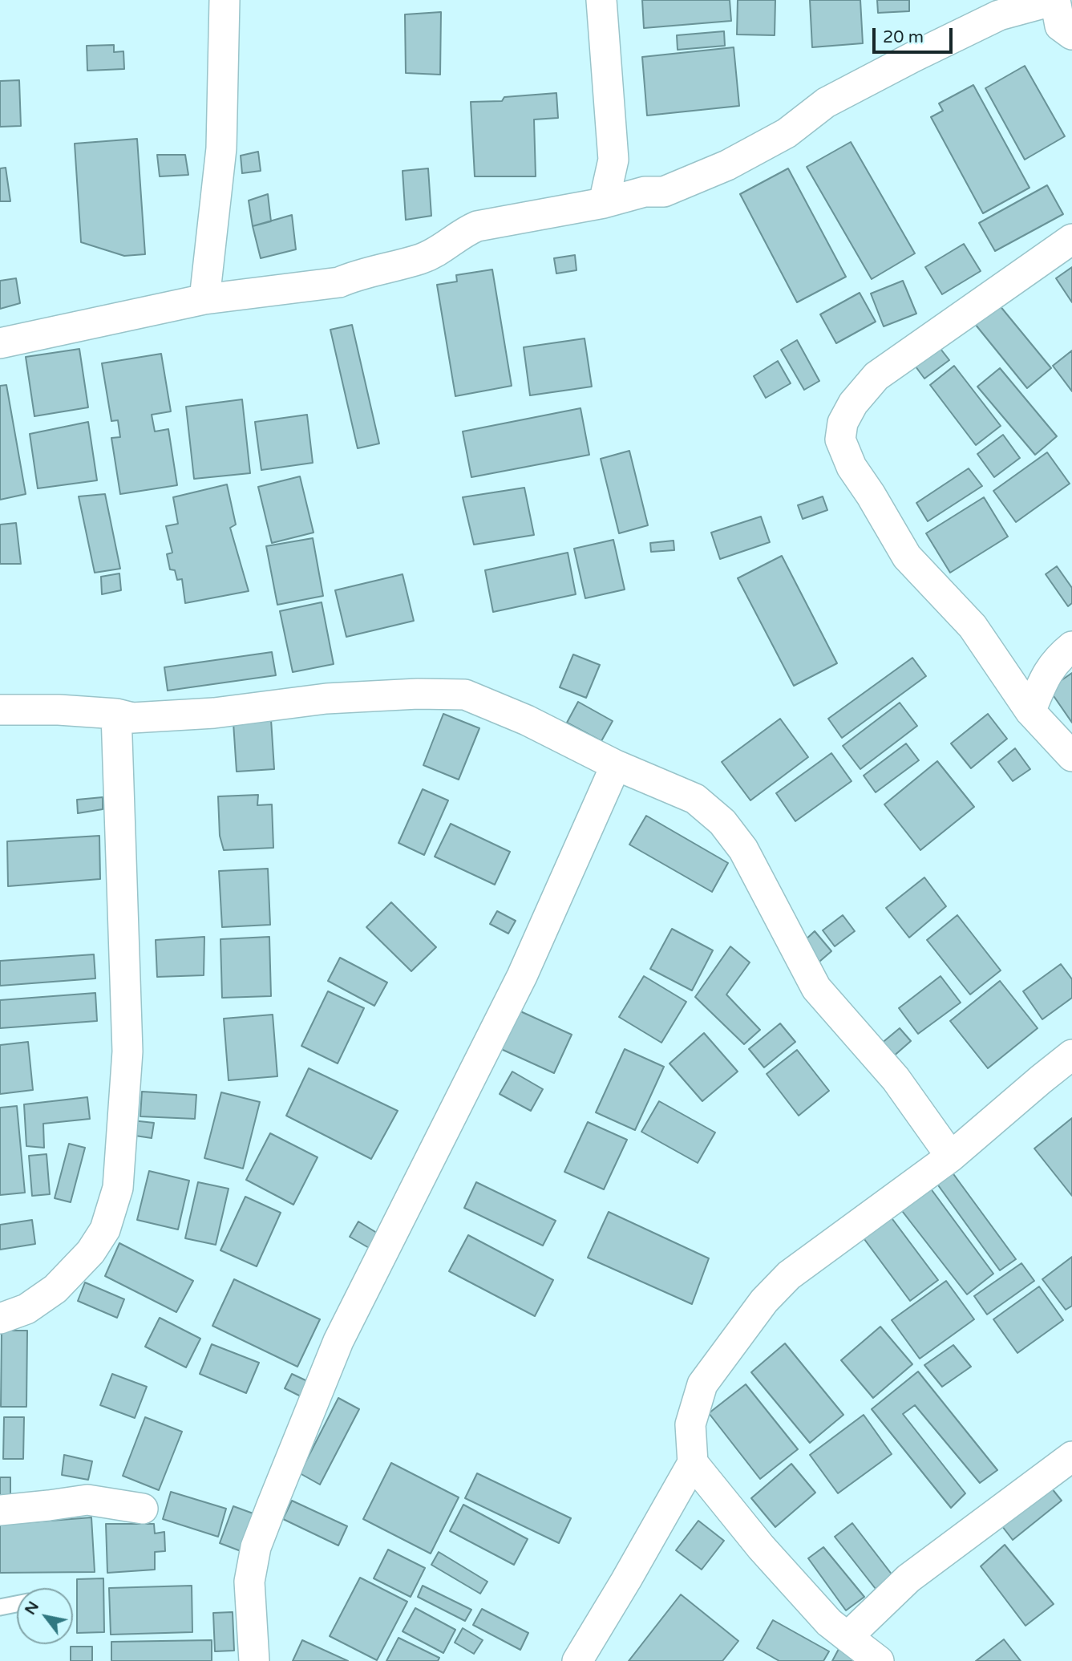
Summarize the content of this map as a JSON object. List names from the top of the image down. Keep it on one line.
{"scale_bar":"20 m","north":"top left"}
